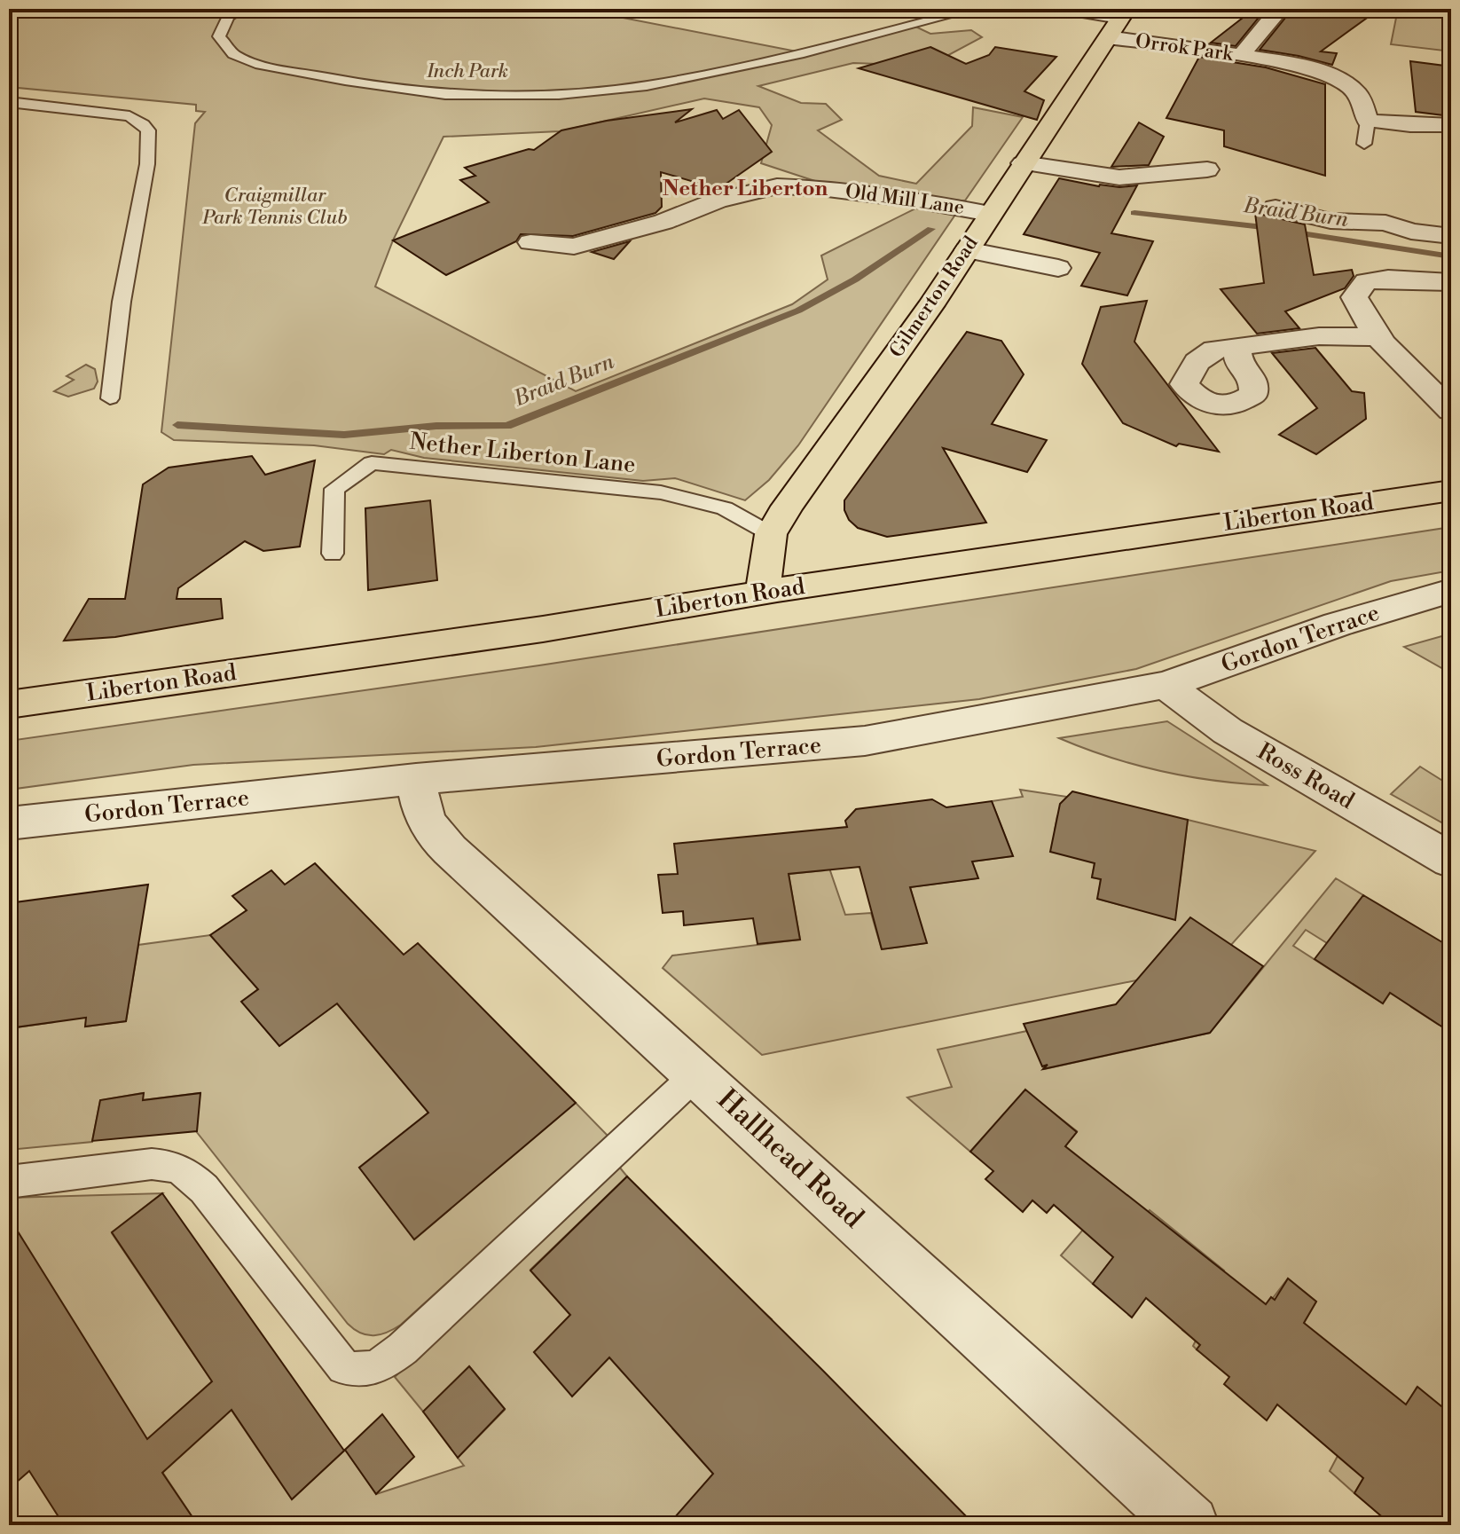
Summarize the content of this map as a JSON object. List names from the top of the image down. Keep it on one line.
{"streets":{"main road":["Gilmerton Road","Liberton Road"],"street":["Orrok Park","Old Mill Lane","Gordon Terrace","Ross Road","Hallhead Road"],"lane":["Nether Liberton Lane"]},"crossings":[["Orrok Park","Gilmerton Road"],["Old Mill Lane","Gilmerton Road"],["Gilmerton Road","Nether Liberton Lane"],["Gilmerton Road","Liberton Road"],["Gordon Terrace","Ross Road"],["Gordon Terrace","Hallhead Road"]],"districts":["Nether Liberton"],"water":["Braid Burn"],"parks":["Inch Park","Craigmillar Park Tennis Club"]}
